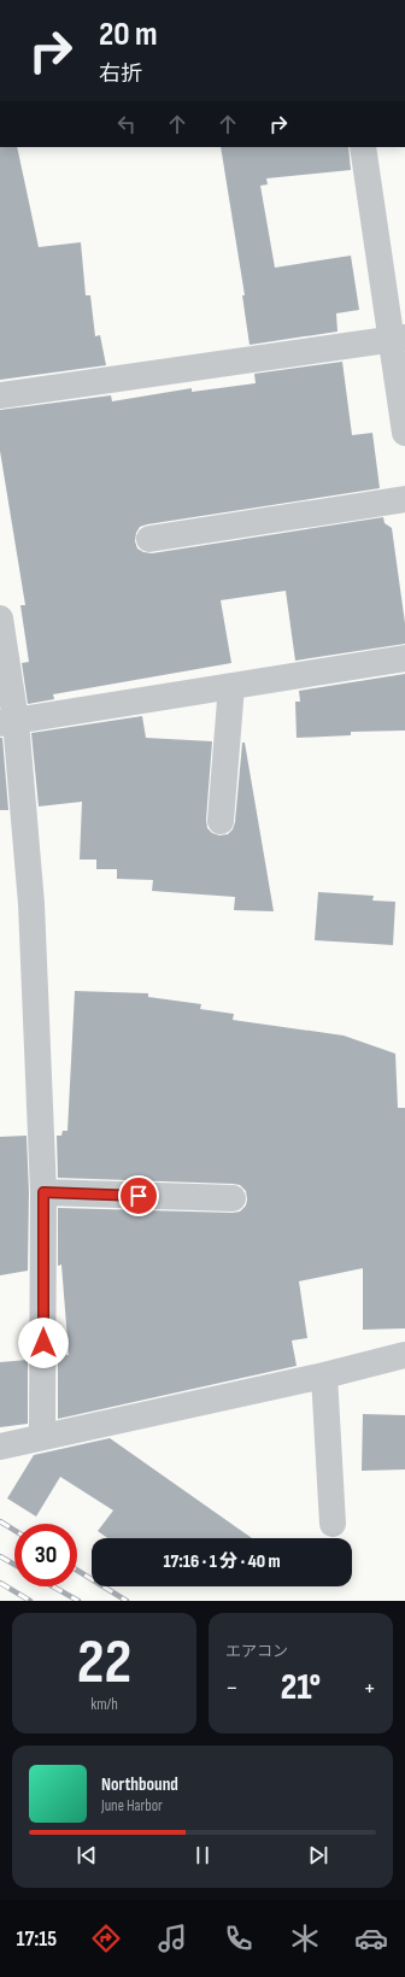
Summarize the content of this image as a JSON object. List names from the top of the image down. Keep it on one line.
{"page":{"turn":["20 m","右折"],"limit":"30","trip":"17:16 · 1 分 · 40 m","tile":[["22","km/h"],"エアコン"],"heat":["−","21°","+"],"song":["Northbound","June Harbor"],"tabs":"17:15"}}
